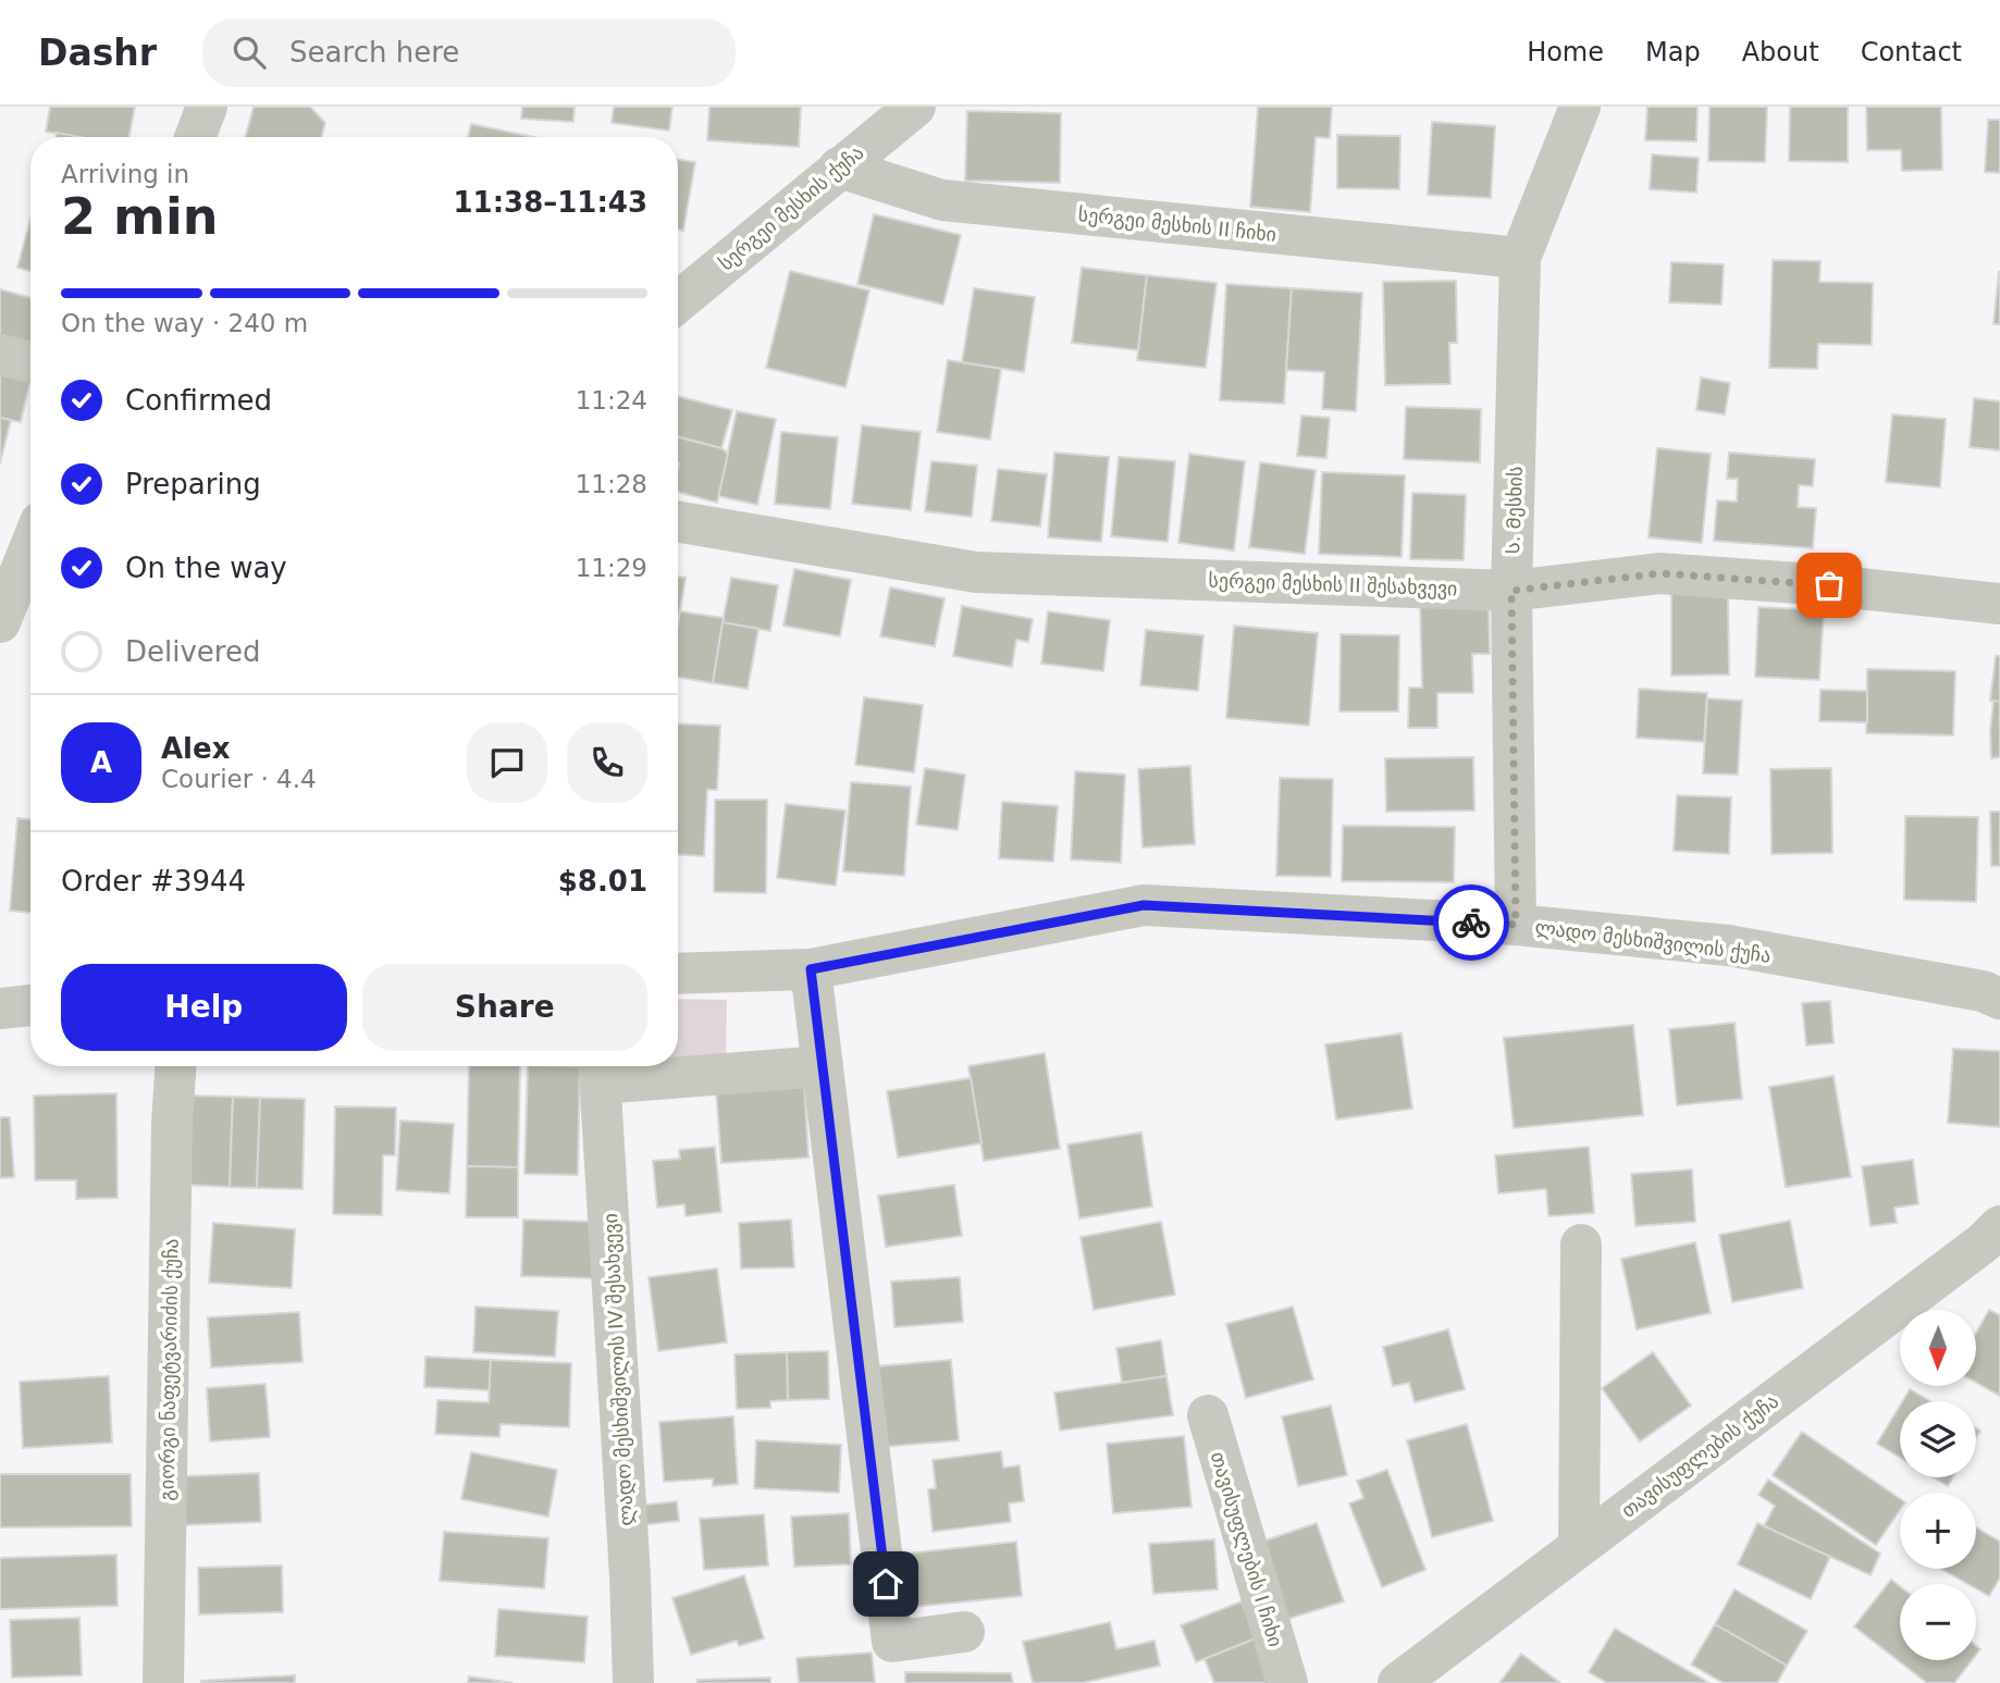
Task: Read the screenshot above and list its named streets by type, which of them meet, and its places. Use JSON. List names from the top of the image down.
{
  "streets": {
    "street": [
      "სერგეი მესხის ქუჩა",
      "სერგეი მესხის II ჩიხი",
      "Ს. Მესხის",
      "სერგეი მესხის II შესახვევი",
      "ლადო მესხიშვილის ქუჩა",
      "გიორგი ნაფეტვარიძის ქუჩა",
      "ლადო მესხიშვილის IV შესახვევი",
      "თავისუფლების ქუჩა",
      "თავისუფლების I ჩიხი"
    ]
  },
  "crossings": [
    ["სერგეი მესხის ქუჩა", "სერგეი მესხის II ჩიხი"],
    ["სერგეი მესხის II ჩიხი", "Ს. Მესხის"],
    ["Ს. Მესხის", "სერგეი მესხის II შესახვევი"],
    ["Ს. Მესხის", "ლადო მესხიშვილის ქუჩა"]
  ],
  "north": "bottom",
  "page": {
    "header": "Dashr",
    "search": "Search here",
    "nav": [
      "Home",
      "Map",
      "About",
      "Contact"
    ],
    "heading": ["2 min", "Arriving in", "11:38–11:43"],
    "panel": [
      "Alex",
      "Courier · 4.4",
      "Order #3944",
      "$8.01"
    ],
    "bar": "On the way · 240 m",
    "list": [
      ["Confirmed", "11:24"],
      ["Preparing", "11:28"],
      ["On the way", "11:29"],
      "Delivered"
    ],
    "round": "A",
    "buttons": ["Help", "Share"],
    "map_buttons": ["+", "−"]
  }
}
